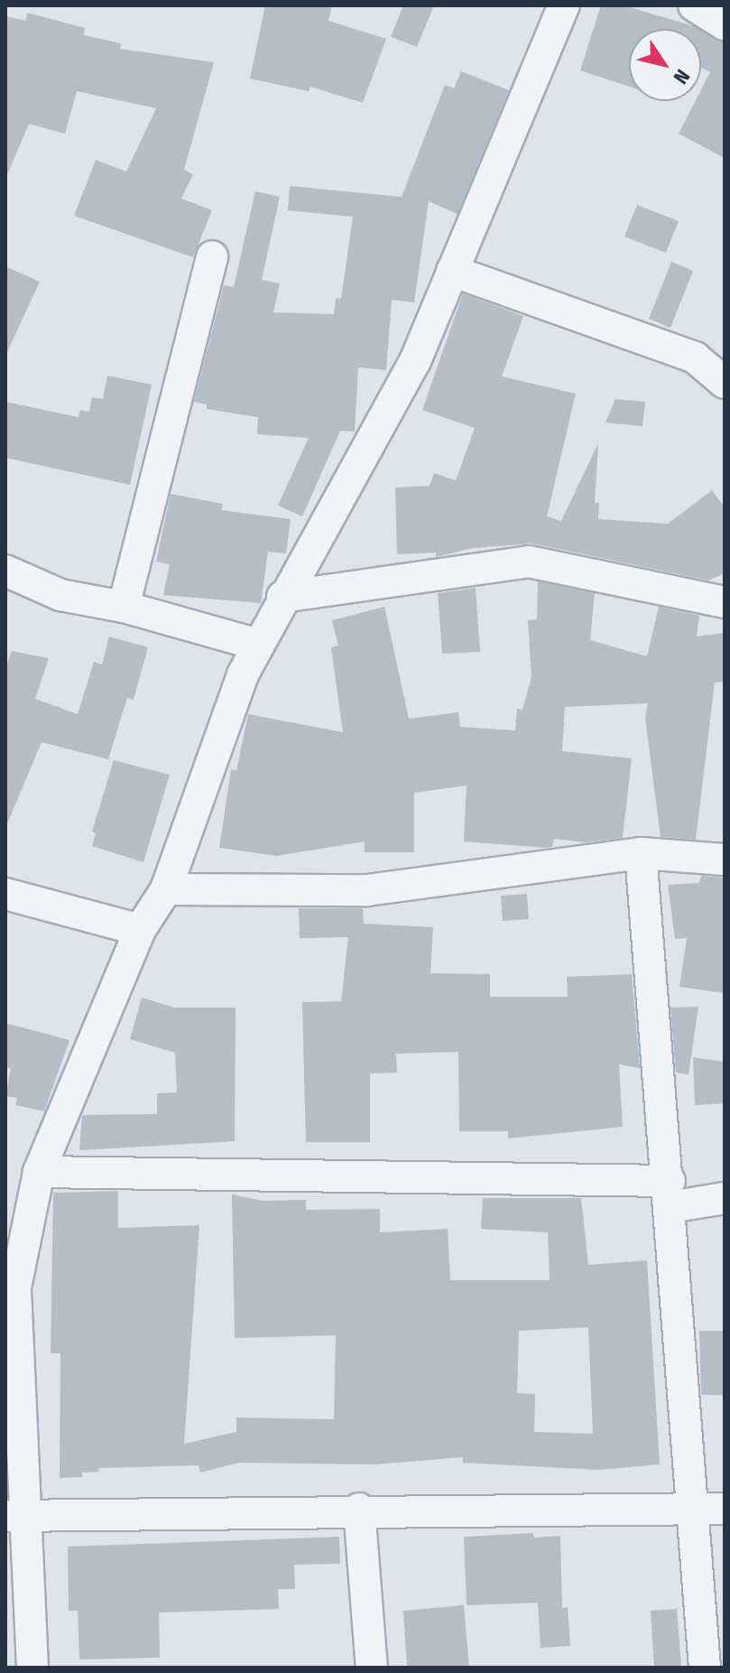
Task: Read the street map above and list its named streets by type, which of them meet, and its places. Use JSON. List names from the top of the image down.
{
  "north": "bottom right"
}
